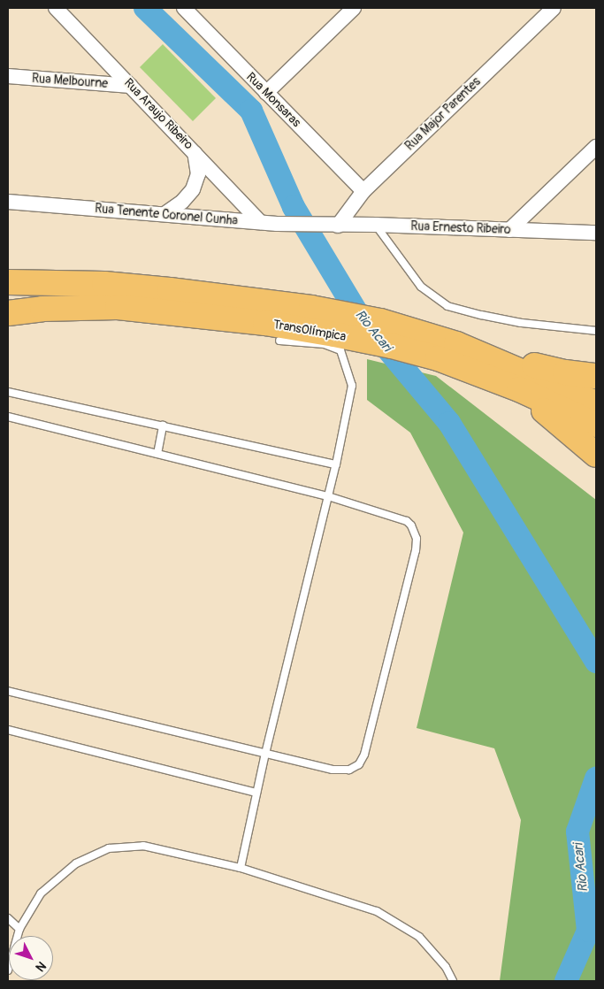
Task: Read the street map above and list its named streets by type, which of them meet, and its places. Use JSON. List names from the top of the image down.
{
  "streets": {
    "highway": ["TransOlímpica"],
    "street": [
      "Rua Melbourne",
      "Rua Monsaras",
      "Rua Araujo Ribeiro",
      "Rua Major Parentes",
      "Rua Tenente Coronel Cunha",
      "Rua Ernesto Ribeiro"
    ]
  },
  "crossings": [
    ["Rua Melbourne", "Rua Araujo Ribeiro"],
    ["Rua Monsaras", "Rua Major Parentes"],
    ["Rua Araujo Ribeiro", "Rua Tenente Coronel Cunha"],
    ["Rua Major Parentes", "Rua Tenente Coronel Cunha"],
    ["Rua Major Parentes", "Rua Ernesto Ribeiro"],
    ["Rua Tenente Coronel Cunha", "Rua Ernesto Ribeiro"]
  ],
  "water": ["Rio Acari"],
  "north": "bottom right"
}
